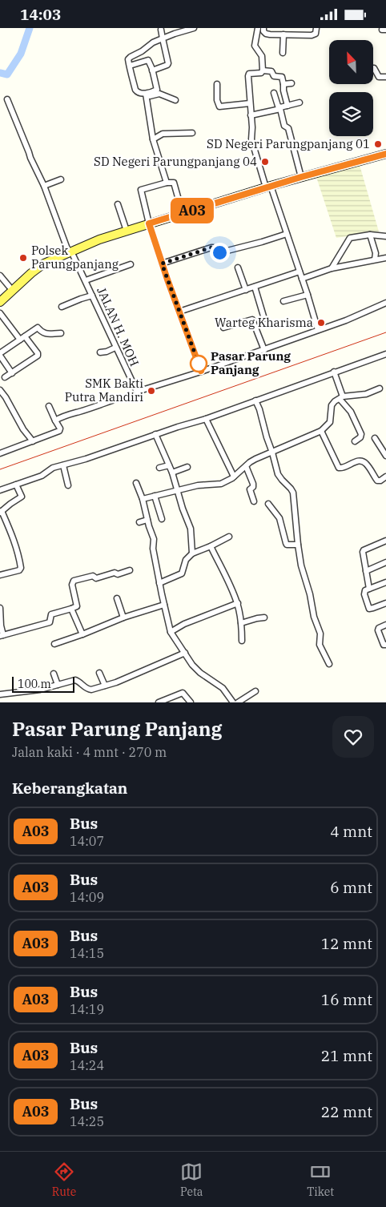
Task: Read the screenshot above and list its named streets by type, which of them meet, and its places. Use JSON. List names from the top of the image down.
{
  "streets": {
    "street": ["JALAN H. MOH"]
  },
  "places": [
    "SD Negeri Parungpanjang 01",
    "SD Negeri Parungpanjang 04",
    "Polsek Parungpanjang",
    "Warteg Kharisma",
    "Pasar Parung Panjang",
    "SMK Bakti Putra Mandiri"
  ],
  "lines": ["bus line A03"],
  "scale_bar": "100 m",
  "north": "top left",
  "page": {
    "status": "14:03",
    "on_map": "A03",
    "scale": "100 m",
    "heading": [
      ["Pasar Parung Panjang", "Jalan kaki · 4 mnt · 270 m"],
      "Keberangkatan"
    ],
    "list": [
      {
        "mark": "A03",
        "name": "Bus",
        "note": "14:07",
        "value": "4 mnt"
      },
      {
        "mark": "A03",
        "name": "Bus",
        "note": "14:09",
        "value": "6 mnt"
      },
      {
        "mark": "A03",
        "name": "Bus",
        "note": "14:15",
        "value": "12 mnt"
      },
      {
        "mark": "A03",
        "name": "Bus",
        "note": "14:19",
        "value": "16 mnt"
      },
      {
        "mark": "A03",
        "name": "Bus",
        "note": "14:24",
        "value": "21 mnt"
      },
      {
        "mark": "A03",
        "name": "Bus",
        "note": "14:25",
        "value": "22 mnt"
      }
    ],
    "tabs": ["Rute", "Peta", "Tiket"]
  }
}
